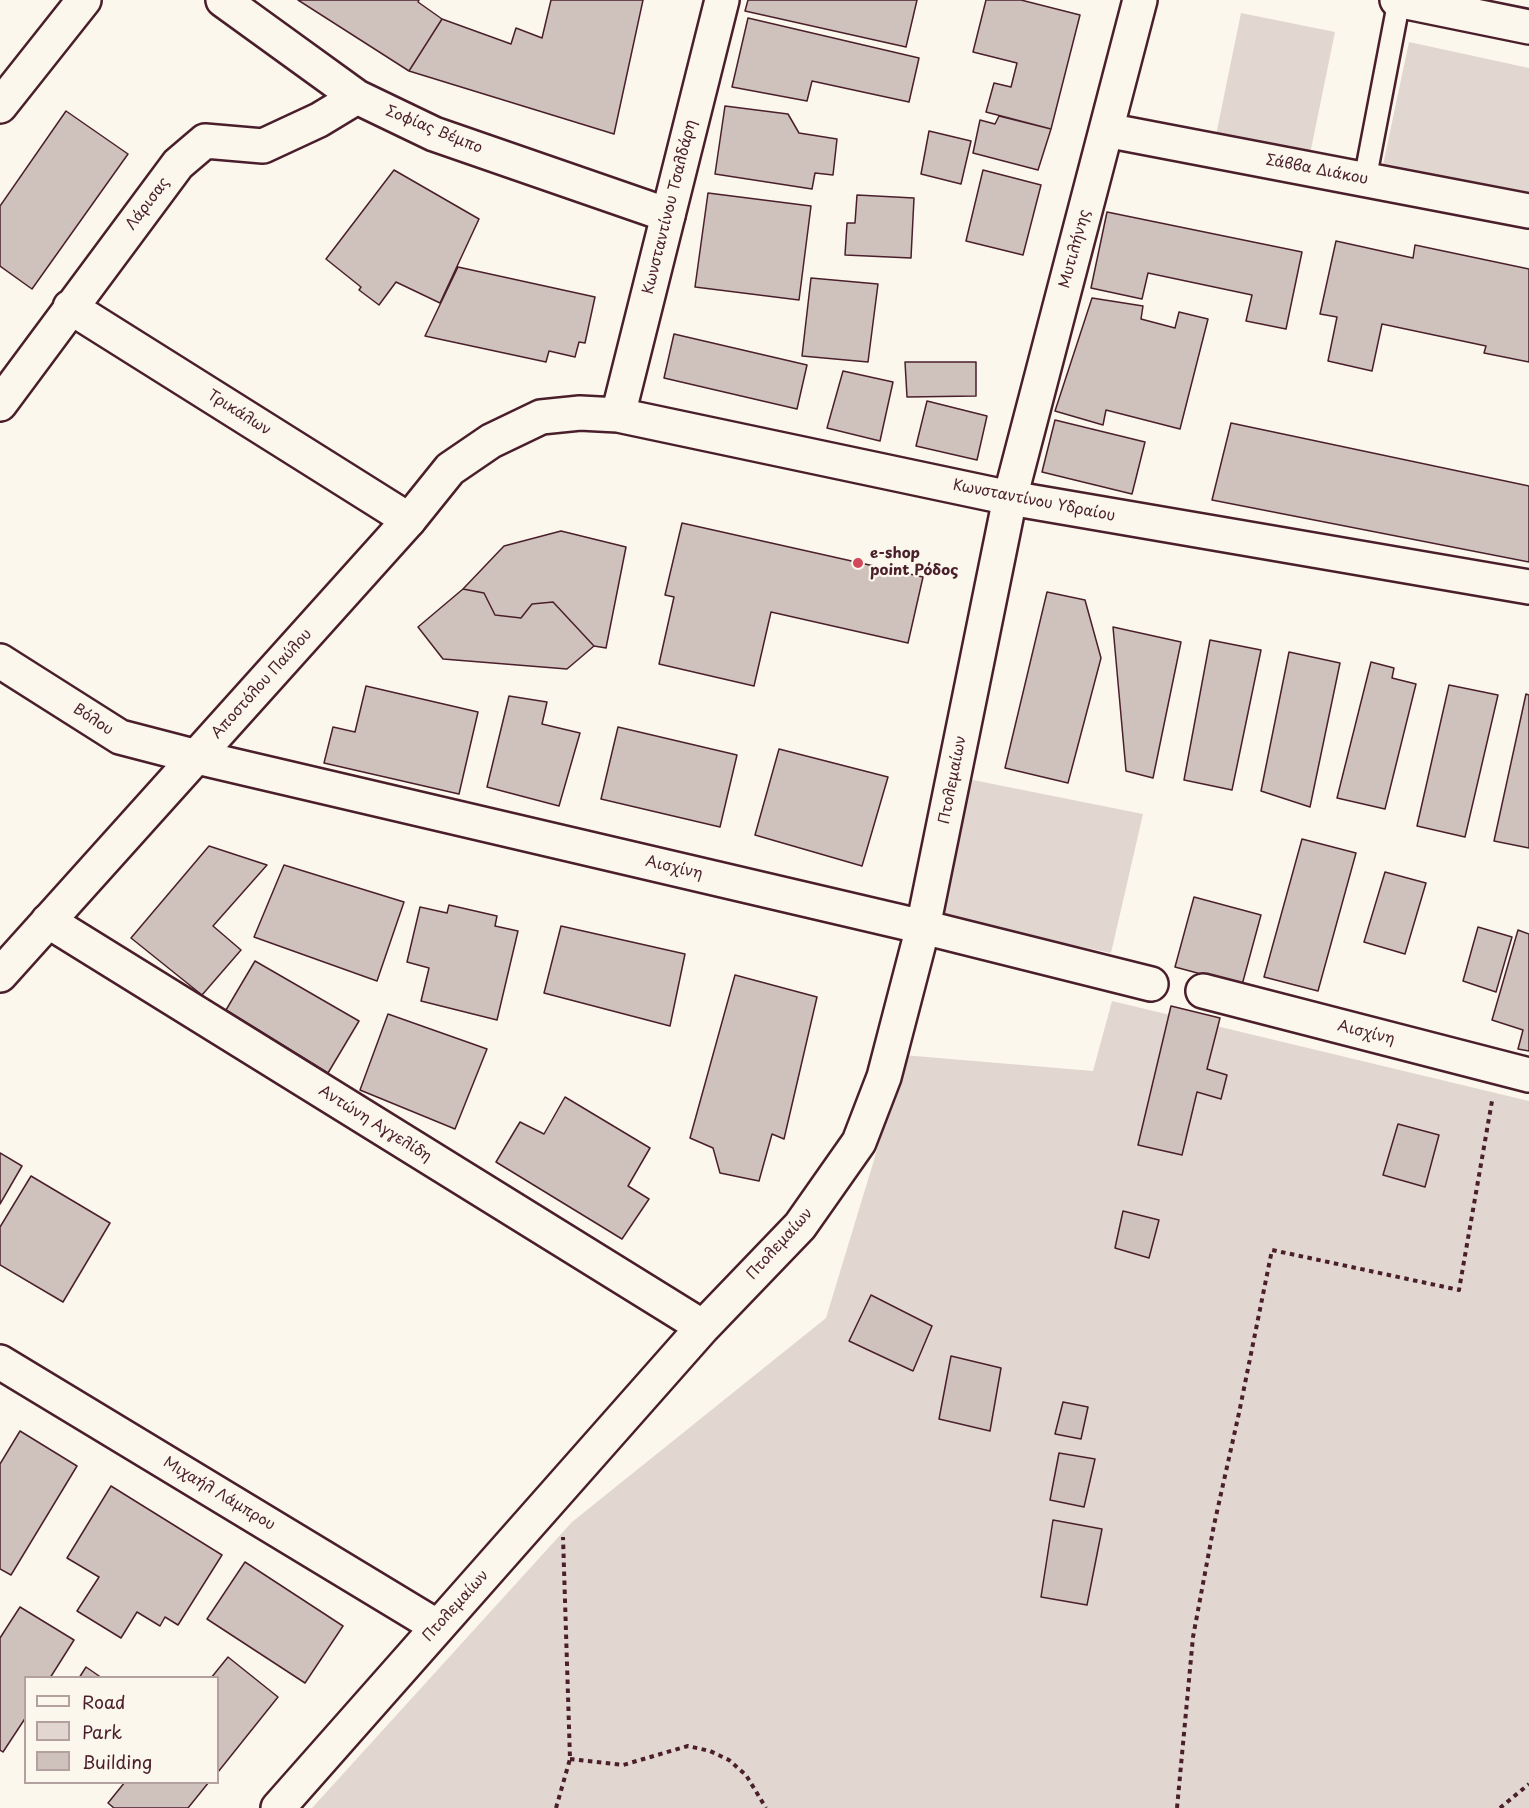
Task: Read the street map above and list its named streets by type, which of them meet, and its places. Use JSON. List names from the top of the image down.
{
  "streets": {
    "street": [
      "Σοφίας Βέμπο",
      "Σάββα Διάκου",
      "Λάρισας",
      "Κωνσταντίνου Τσαλδάρη",
      "Μυτιλήνης",
      "Τρικάλων",
      "Κωνσταντίνου Υδραίου",
      "Αποστόλου Παύλου",
      "Βόλου",
      "Πτολεμαίων",
      "Αισχίνη",
      "Αντώνη Αγγελίδη",
      "Μιχαήλ Λάμπρου"
    ]
  },
  "crossings": [
    ["Σοφίας Βέμπο", "Λάρισας"],
    ["Σοφίας Βέμπο", "Κωνσταντίνου Τσαλδάρη"],
    ["Σάββα Διάκου", "Μυτιλήνης"],
    ["Λάρισας", "Τρικάλων"],
    ["Κωνσταντίνου Τσαλδάρη", "Κωνσταντίνου Υδραίου"],
    ["Μυτιλήνης", "Κωνσταντίνου Υδραίου"],
    ["Μυτιλήνης", "Πτολεμαίων"],
    ["Τρικάλων", "Αποστόλου Παύλου"],
    ["Κωνσταντίνου Υδραίου", "Αποστόλου Παύλου"],
    ["Κωνσταντίνου Υδραίου", "Πτολεμαίων"],
    ["Αποστόλου Παύλου", "Βόλου"],
    ["Αποστόλου Παύλου", "Αισχίνη"],
    ["Αποστόλου Παύλου", "Αντώνη Αγγελίδη"],
    ["Βόλου", "Αισχίνη"],
    ["Πτολεμαίων", "Αισχίνη"],
    ["Πτολεμαίων", "Αντώνη Αγγελίδη"],
    ["Πτολεμαίων", "Μιχαήλ Λάμπρου"]
  ],
  "places": ["e-shop point Ρόδος"],
  "legend": ["Road", "Park", "Building"]
}
